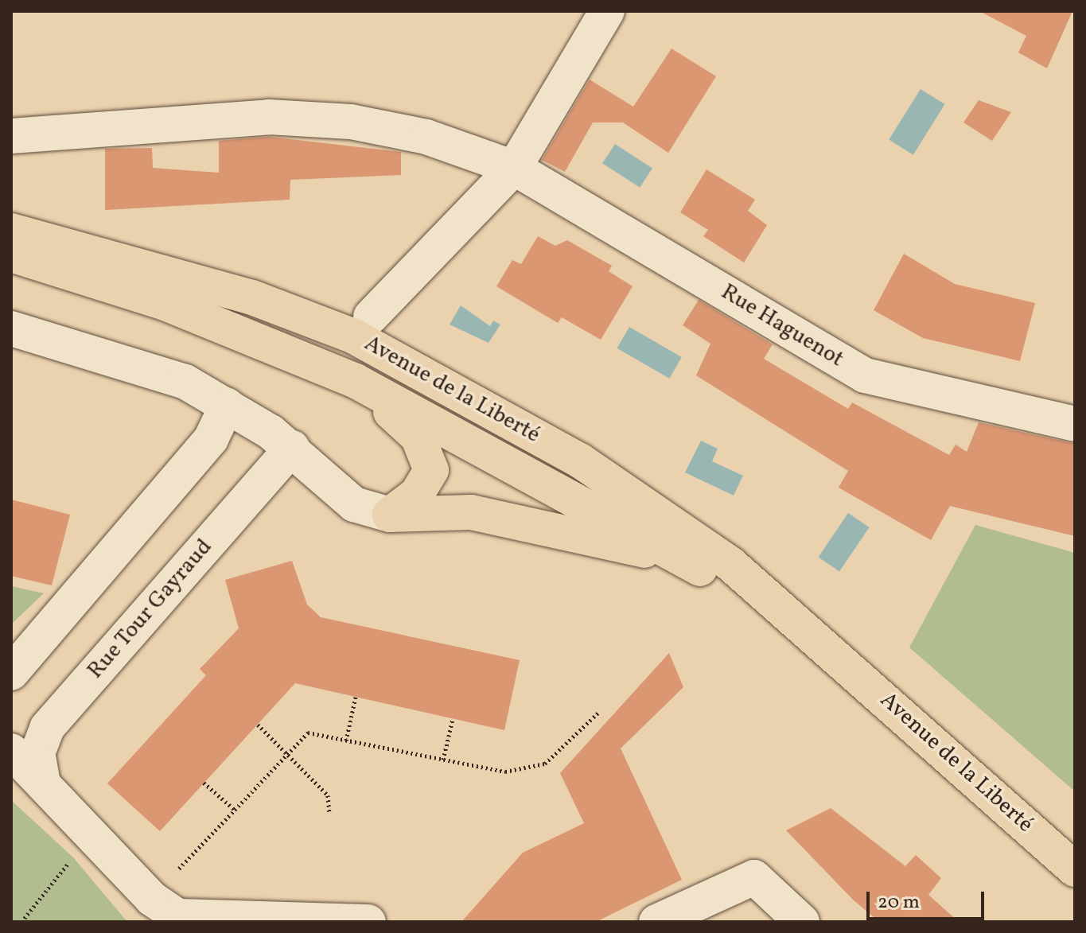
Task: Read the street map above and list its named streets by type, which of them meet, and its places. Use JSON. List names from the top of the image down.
{
  "streets": {
    "main road": ["Avenue de la Liberté"],
    "street": ["Rue Haguenot", "Rue Tour Gayraud"]
  },
  "scale_bar": "20 m"
}
